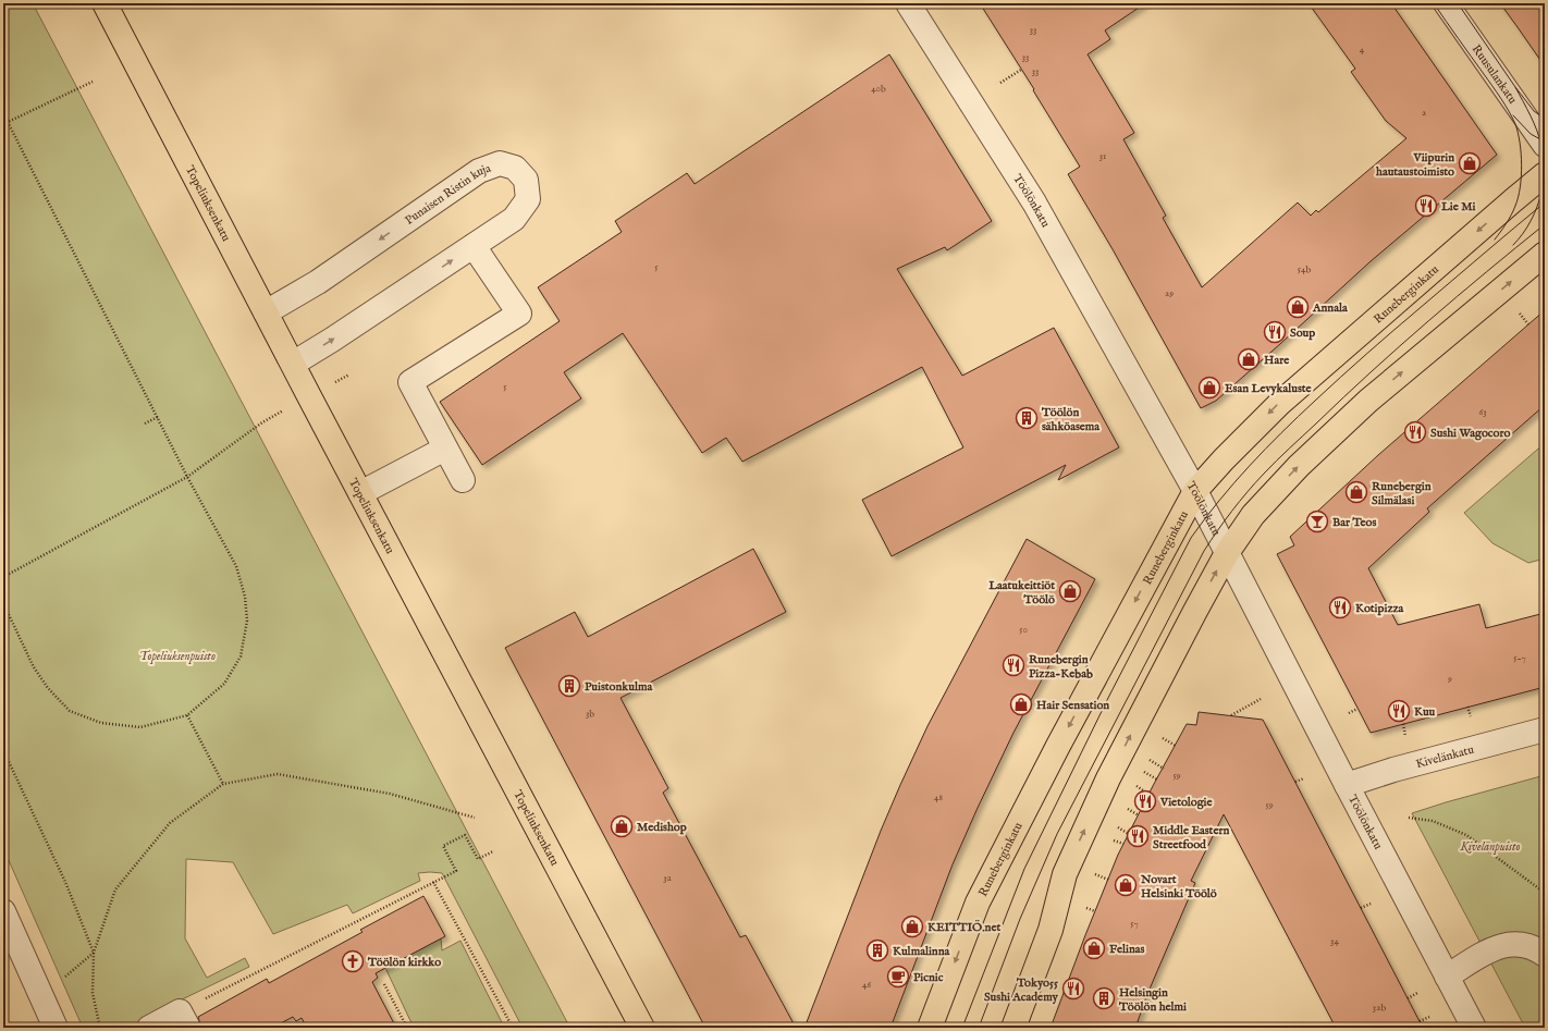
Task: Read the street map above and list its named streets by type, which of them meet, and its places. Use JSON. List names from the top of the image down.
{
  "streets": {
    "main road": ["Topeliuksenkatu", "Runeberginkatu"],
    "street": [
      "Ruusulankatu",
      "Punaisen Ristin kuja",
      "Töölönkatu",
      "Kivelänkatu"
    ]
  },
  "crossings": [
    ["Punaisen Ristin kuja", "Topeliuksenkatu"],
    ["Töölönkatu", "Runeberginkatu"],
    ["Töölönkatu", "Kivelänkatu"]
  ],
  "parks": ["Topeliuksenpuisto", "Kivelänpuisto"],
  "places": {
    "shop": [
      "Viipurin hautaustoimisto",
      "Annala",
      "Hare",
      "Esan Levykaluste",
      "Runebergin Silmälasi",
      "Laatukeittiöt Töölö",
      "Hair Sensation",
      "Medishop",
      "Novart Helsinki Töölö",
      "KEITTIÖ.net",
      "Felinas"
    ],
    "restaurant": [
      "Lie Mi",
      "Soup",
      "Sushi Wagocoro",
      "Kotipizza",
      "Runebergin Pizza-Kebab",
      "Kuu",
      "Vietologie",
      "Middle Eastern Streetfood",
      "Tokyo55 Sushi Academy"
    ],
    "building": [
      "Töölön sähköasema",
      "Puistonkulma",
      "Kulmalinna",
      "Helsingin Töölön helmi"
    ],
    "bar": ["Bar Teos"],
    "church": ["Töölön kirkko"],
    "cafe": ["Picnic"]
  },
  "house_numbers": [
    "33",
    "4",
    "33",
    "33",
    "40b",
    "2",
    "31",
    "5",
    "54b",
    "29",
    "5",
    "63",
    "50",
    "5-7",
    "9",
    "3b",
    "59",
    "48",
    "59",
    "3a",
    "57",
    "34",
    "46",
    "32b"
  ]
}
